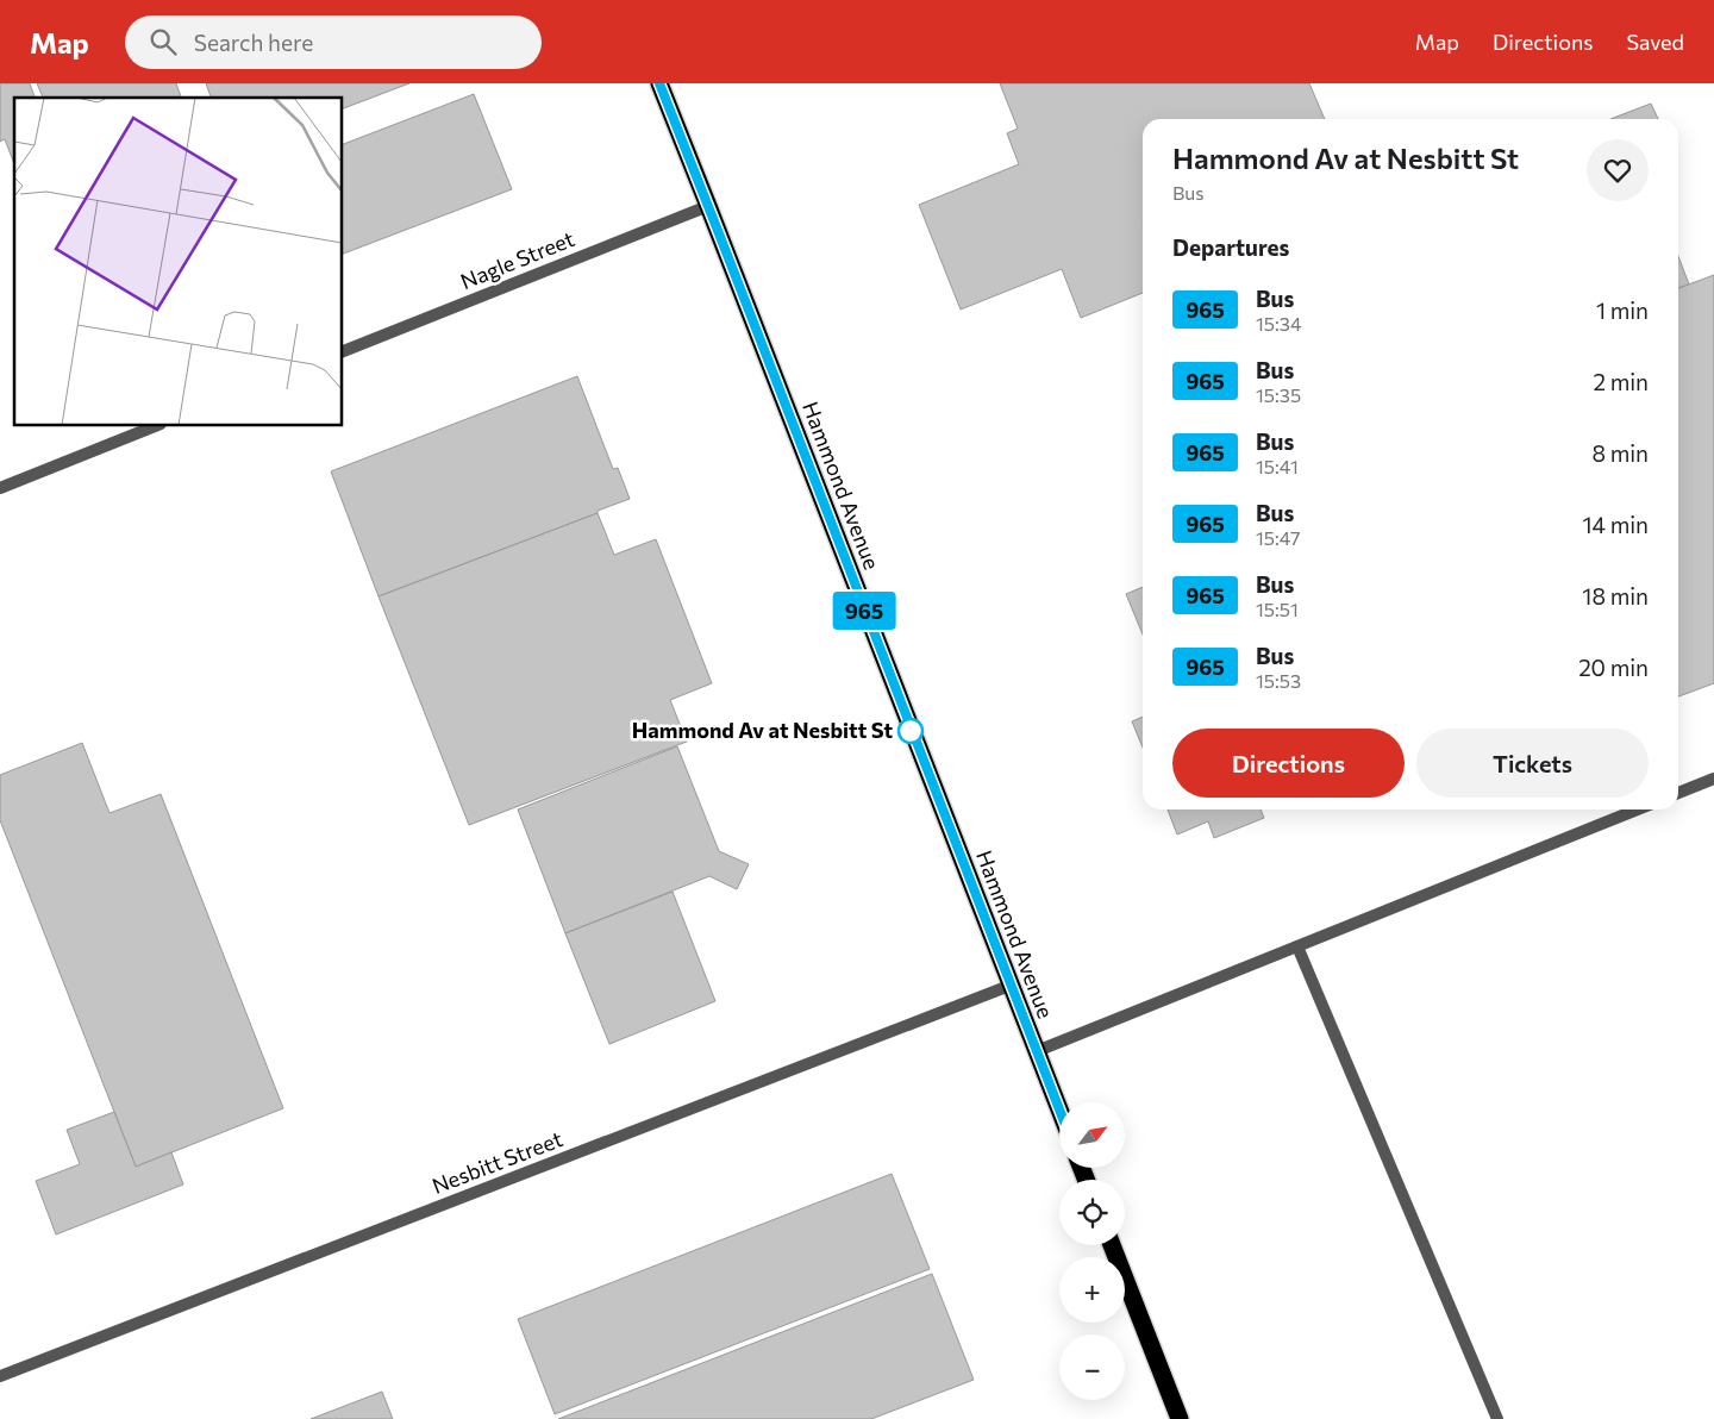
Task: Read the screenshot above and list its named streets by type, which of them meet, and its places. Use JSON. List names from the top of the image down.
{
  "streets": {
    "highway": ["Hammond Avenue"],
    "street": ["Nagle Street", "Nesbitt Street"]
  },
  "crossings": [
    ["Nagle Street", "Hammond Avenue"],
    ["Hammond Avenue", "Nesbitt Street"]
  ],
  "places": ["Hammond Av at Nesbitt St"],
  "lines": ["bus line 965"],
  "north": "top right",
  "page": {
    "header": "Map",
    "search": "Search here",
    "nav": ["Map", "Directions", "Saved"],
    "on_map": "965",
    "heading": [
      ["Hammond Av at Nesbitt St", "Bus"],
      "Departures"
    ],
    "list": [
      {
        "mark": "965",
        "name": "Bus",
        "note": "15:34",
        "value": "1 min"
      },
      {
        "mark": "965",
        "name": "Bus",
        "note": "15:35",
        "value": "2 min"
      },
      {
        "mark": "965",
        "name": "Bus",
        "note": "15:41",
        "value": "8 min"
      },
      {
        "mark": "965",
        "name": "Bus",
        "note": "15:47",
        "value": "14 min"
      },
      {
        "mark": "965",
        "name": "Bus",
        "note": "15:51",
        "value": "18 min"
      },
      {
        "mark": "965",
        "name": "Bus",
        "note": "15:53",
        "value": "20 min"
      }
    ],
    "buttons": ["Directions", "Tickets"],
    "map_buttons": ["+", "−"]
  }
}
